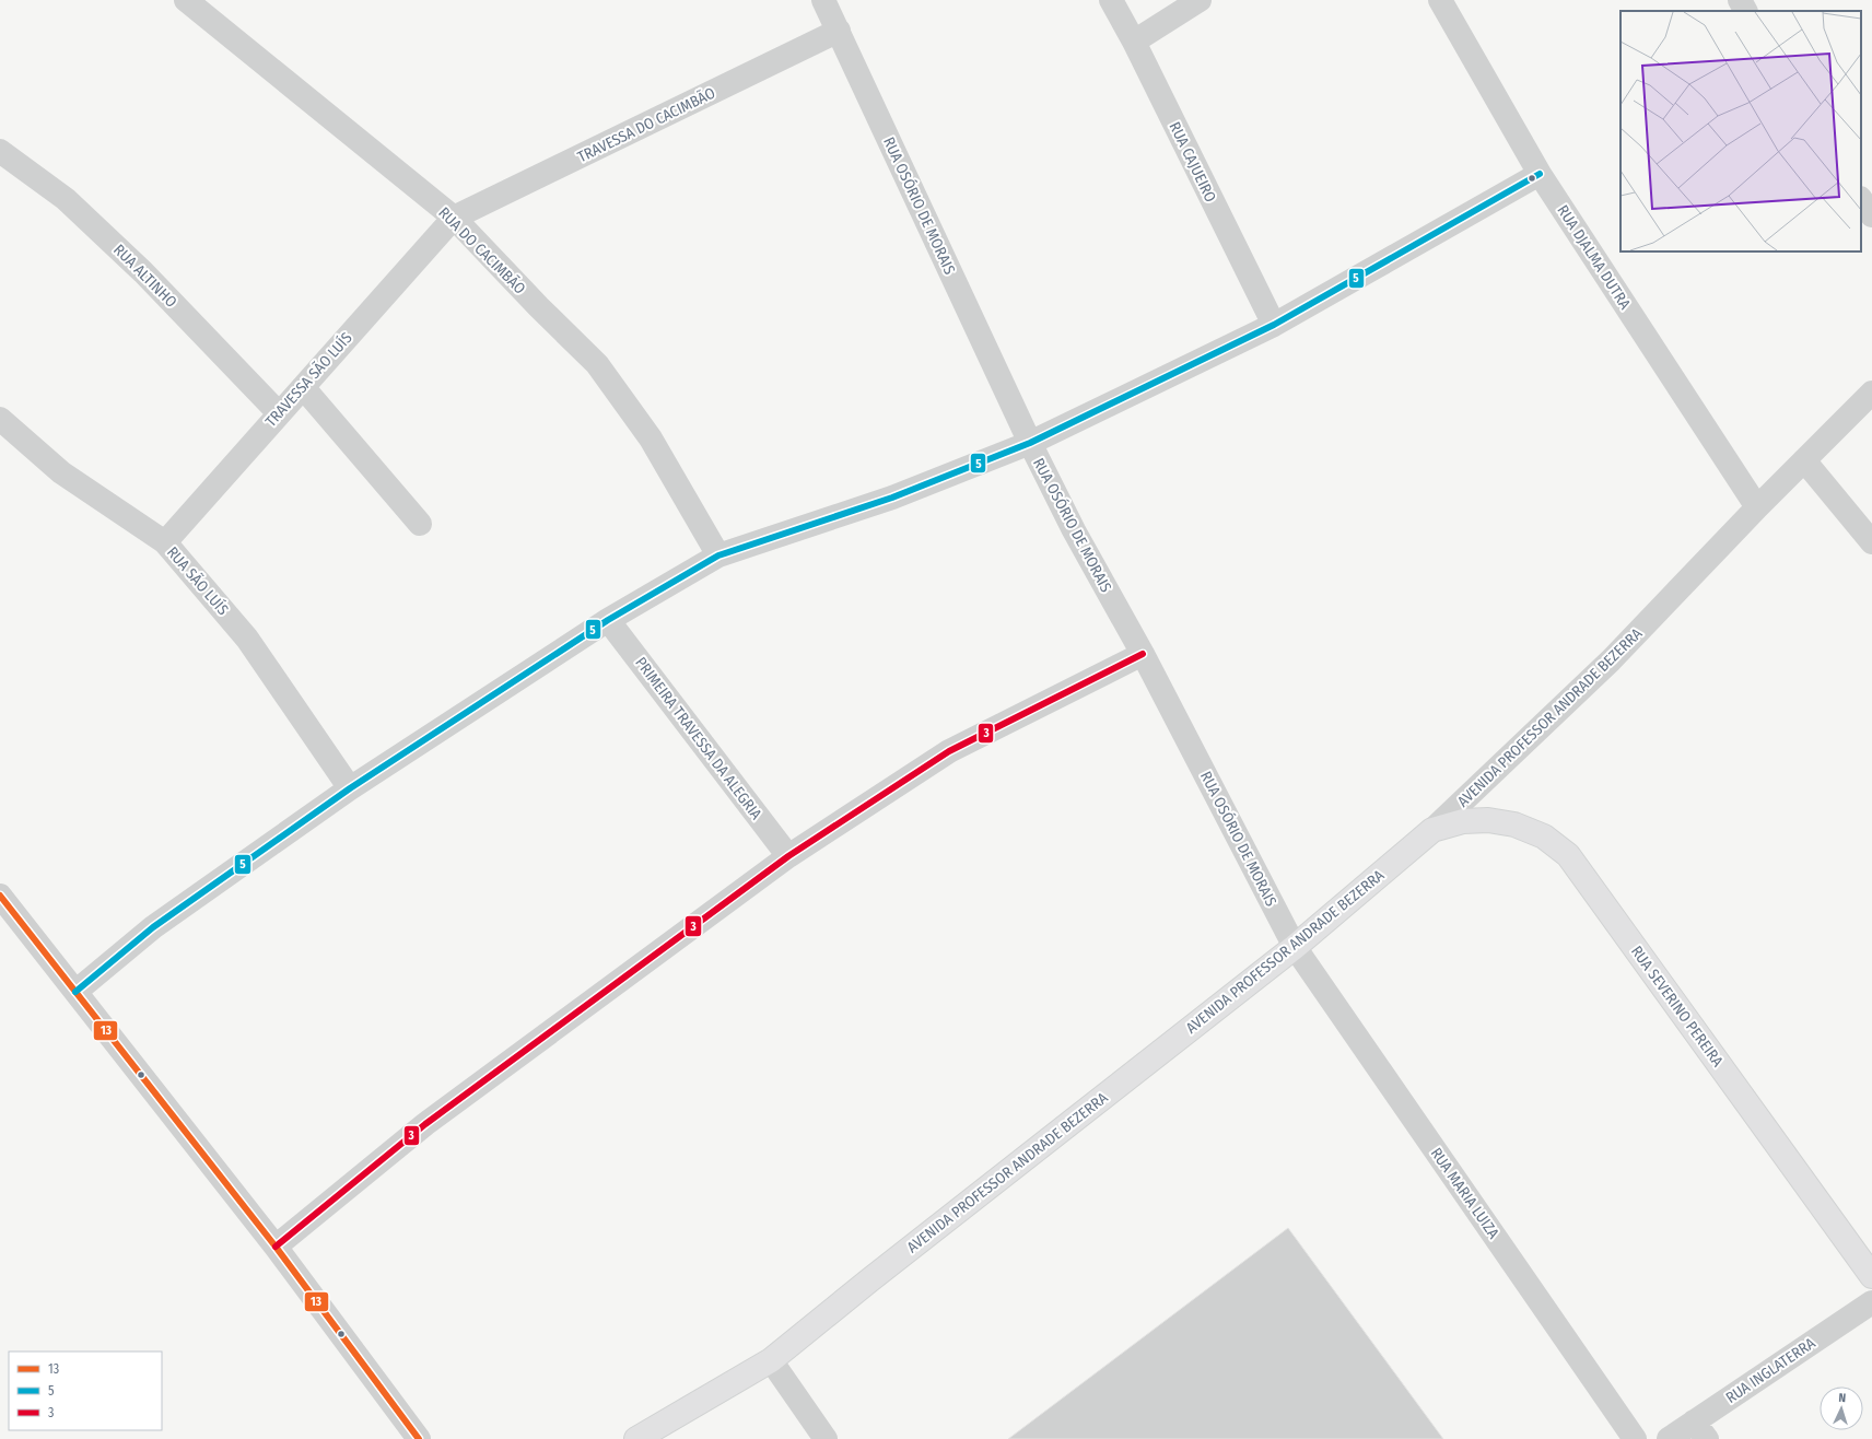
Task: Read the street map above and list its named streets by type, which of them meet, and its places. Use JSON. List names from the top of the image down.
{
  "streets": {
    "main road": ["AVENIDA PROFESSOR ANDRADE BEZERRA", "RUA SEVERINO PEREIRA"],
    "street": [
      "TRAVESSA DO CACIMBÃO",
      "RUA CAJUEIRO",
      "RUA OSÓRIO DE MORAIS",
      "RUA DO CACIMBÃO",
      "RUA DJALMA DUTRA",
      "RUA ALTINHO",
      "TRAVESSA SÃO LUÍS",
      "RUA SÃO LUÍS",
      "PRIMEIRA TRAVESSA DA ALEGRIA",
      "RUA MARIA LUIZA",
      "RUA INGLATERRA"
    ]
  },
  "crossings": [
    ["TRAVESSA DO CACIMBÃO", "RUA OSÓRIO DE MORAIS"],
    ["TRAVESSA DO CACIMBÃO", "RUA DO CACIMBÃO"],
    ["TRAVESSA DO CACIMBÃO", "TRAVESSA SÃO LUÍS"],
    ["RUA OSÓRIO DE MORAIS", "AVENIDA PROFESSOR ANDRADE BEZERRA"],
    ["RUA OSÓRIO DE MORAIS", "RUA MARIA LUIZA"],
    ["RUA DO CACIMBÃO", "TRAVESSA SÃO LUÍS"],
    ["RUA DJALMA DUTRA", "AVENIDA PROFESSOR ANDRADE BEZERRA"],
    ["RUA ALTINHO", "TRAVESSA SÃO LUÍS"],
    ["TRAVESSA SÃO LUÍS", "RUA SÃO LUÍS"],
    ["AVENIDA PROFESSOR ANDRADE BEZERRA", "RUA SEVERINO PEREIRA"],
    ["AVENIDA PROFESSOR ANDRADE BEZERRA", "RUA MARIA LUIZA"]
  ],
  "lines": ["transit line 5", "transit line 3", "transit line 13"],
  "legend": ["13", "5", "3"],
  "north": "top"
}
